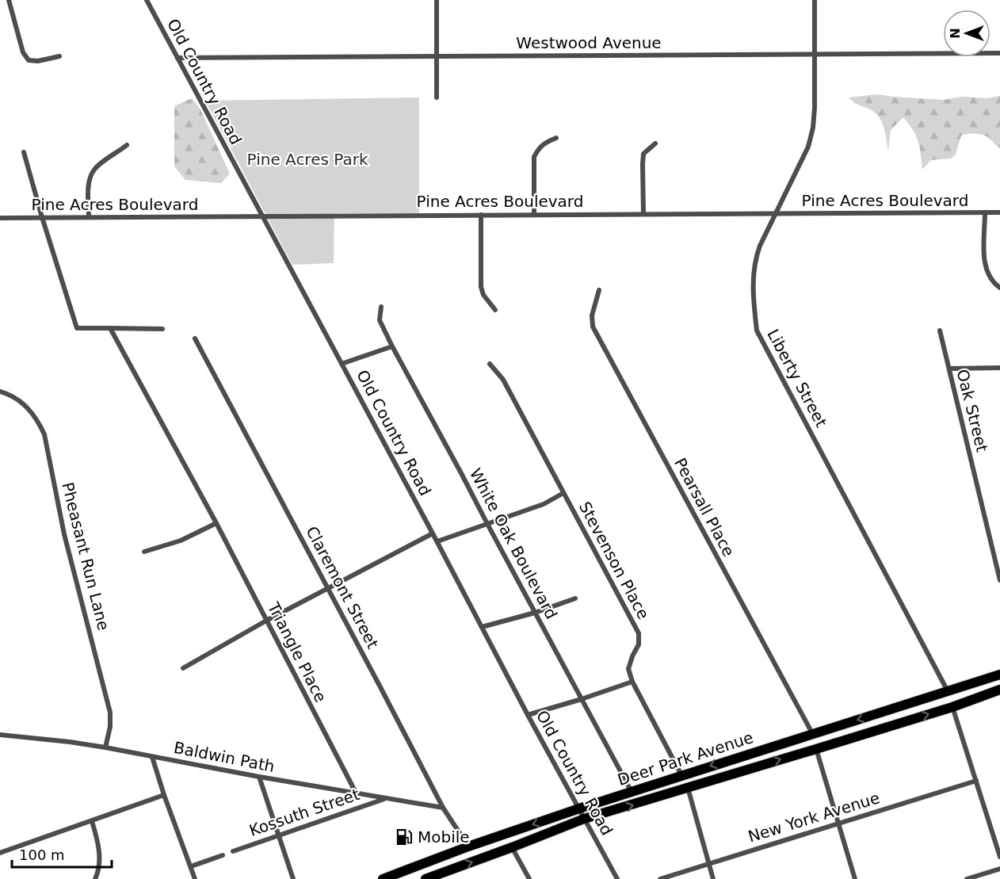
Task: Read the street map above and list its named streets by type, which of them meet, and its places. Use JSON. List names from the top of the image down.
{
  "streets": {
    "main road": ["Deer Park Avenue"],
    "street": [
      "Westwood Avenue",
      "Old Country Road",
      "Pine Acres Boulevard",
      "Liberty Street",
      "Oak Street",
      "Pearsall Place",
      "White Oak Boulevard",
      "Pheasant Run Lane",
      "Stevenson Place",
      "Claremont Street",
      "Triangle Place",
      "Baldwin Path",
      "Kossuth Street",
      "New York Avenue"
    ]
  },
  "crossings": [
    ["Westwood Avenue", "Old Country Road"],
    ["Westwood Avenue", "Liberty Street"],
    ["Old Country Road", "Pine Acres Boulevard"],
    ["Old Country Road", "Deer Park Avenue"],
    ["Pine Acres Boulevard", "Liberty Street"],
    ["Liberty Street", "Deer Park Avenue"],
    ["Pearsall Place", "Deer Park Avenue"],
    ["White Oak Boulevard", "Deer Park Avenue"],
    ["Pheasant Run Lane", "Baldwin Path"],
    ["Stevenson Place", "Deer Park Avenue"],
    ["Claremont Street", "Baldwin Path"],
    ["Claremont Street", "Deer Park Avenue"],
    ["Triangle Place", "Baldwin Path"],
    ["Baldwin Path", "Kossuth Street"]
  ],
  "parks": ["Pine Acres Park"],
  "places": {
    "fuel station": ["Mobile"]
  },
  "scale_bar": "100 m",
  "north": "left"
}
